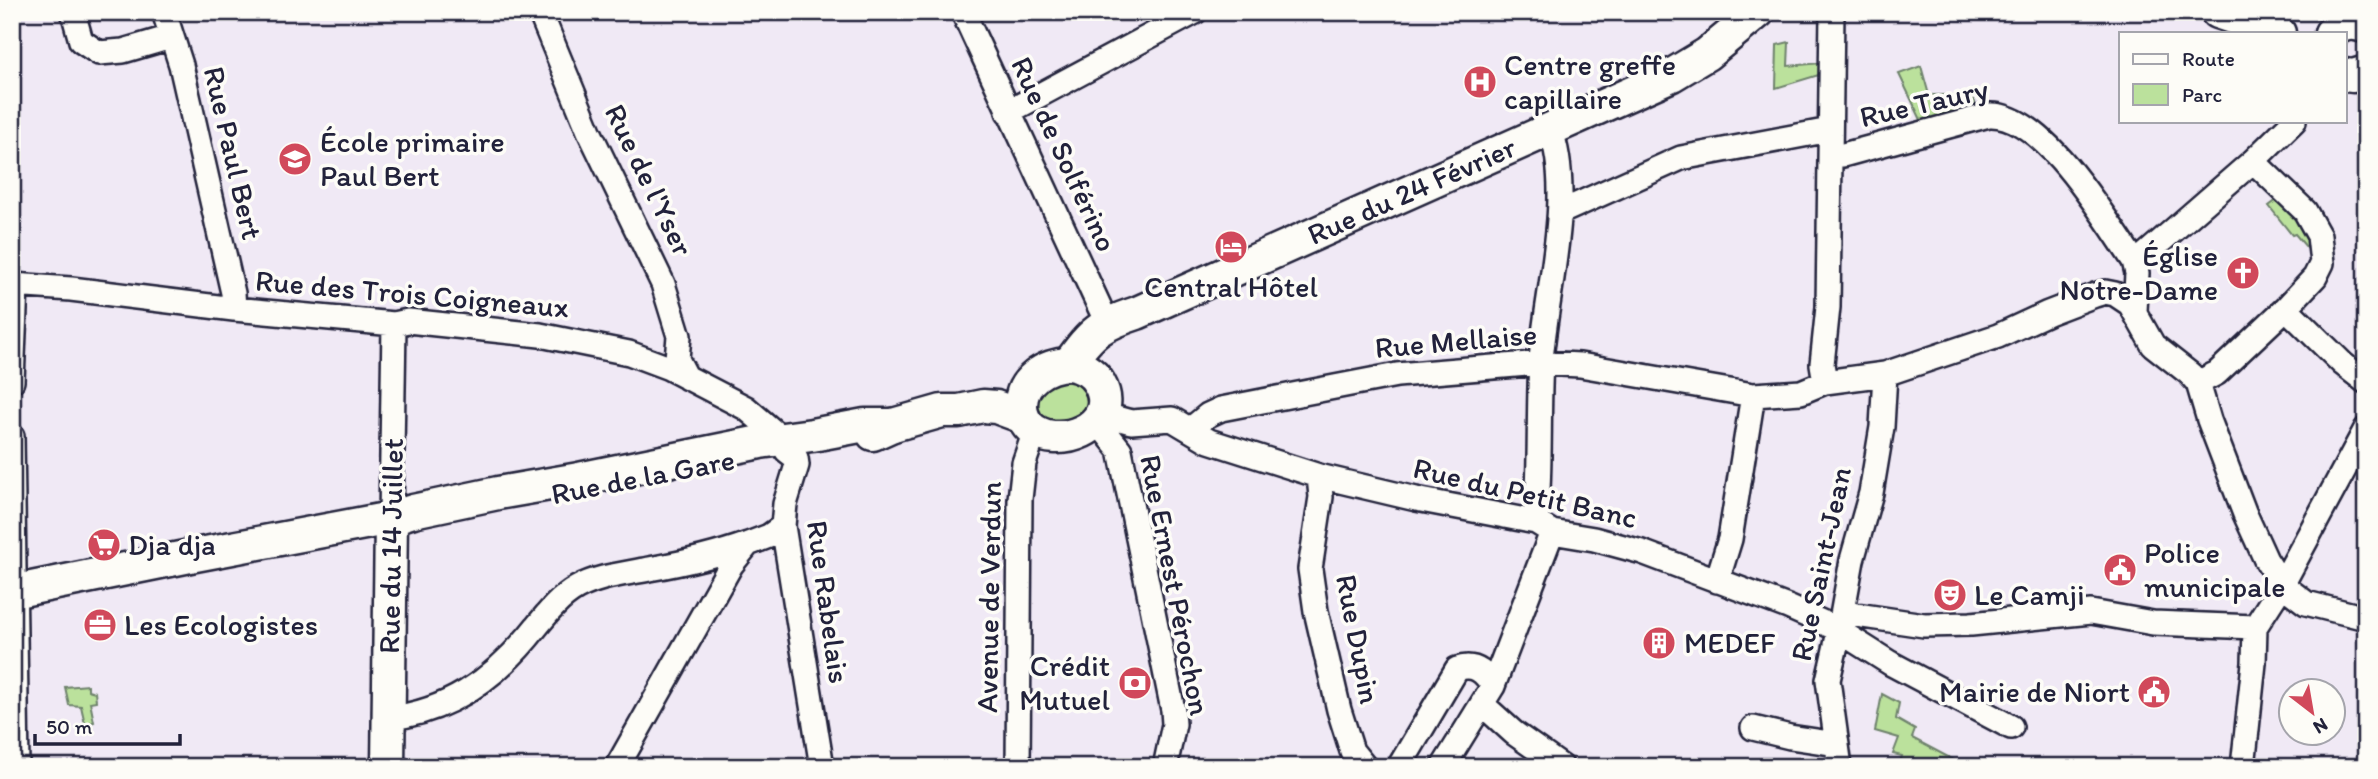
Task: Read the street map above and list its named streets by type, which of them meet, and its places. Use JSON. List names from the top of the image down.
{
  "streets": {
    "main road": ["Rue du 24 Février", "Rue de la Gare", "Rue du 14 Juillet"],
    "street": [
      "Rue Taury",
      "Rue Paul Bert",
      "Rue de Solférino",
      "Rue de l'Yser",
      "Rue des Trois Coigneaux",
      "Rue Mellaise",
      "Rue du Petit Banc",
      "Rue Saint-Jean",
      "Rue Ernest Pérochon",
      "Avenue de Verdun",
      "Rue Rabelais",
      "Rue Dupin"
    ]
  },
  "crossings": [
    ["Rue Paul Bert", "Rue des Trois Coigneaux"],
    ["Rue de Solférino", "Rue du 24 Février"],
    ["Rue de l'Yser", "Rue des Trois Coigneaux"],
    ["Rue du 24 Février", "Rue de la Gare"],
    ["Rue du 24 Février", "Rue Ernest Pérochon"],
    ["Rue du 24 Février", "Avenue de Verdun"],
    ["Rue des Trois Coigneaux", "Rue de la Gare"],
    ["Rue des Trois Coigneaux", "Rue du 14 Juillet"],
    ["Rue des Trois Coigneaux", "Rue Rabelais"],
    ["Rue Mellaise", "Rue du Petit Banc"],
    ["Rue Mellaise", "Rue Saint-Jean"],
    ["Rue de la Gare", "Rue du 14 Juillet"],
    ["Rue de la Gare", "Rue Ernest Pérochon"],
    ["Rue de la Gare", "Avenue de Verdun"],
    ["Rue de la Gare", "Rue Rabelais"],
    ["Rue du Petit Banc", "Rue Saint-Jean"],
    ["Rue du Petit Banc", "Rue Dupin"],
    ["Rue Ernest Pérochon", "Avenue de Verdun"]
  ],
  "places": {
    "hospital": ["Centre greffe capillaire"],
    "school or university": ["École primaire Paul Bert"],
    "hotel": ["Central Hôtel"],
    "church": ["Église Notre-Dame"],
    "supermarket": ["Dja dja"],
    "public building": ["Police municipale", "Mairie de Niort"],
    "theatre": ["Le Camji"],
    "office": ["Les Ecologistes"],
    "building": ["MEDEF"],
    "bank": ["Crédit Mutuel"]
  },
  "legend": ["Route", "Parc"],
  "scale_bar": "50 m",
  "north": "bottom right"
}
